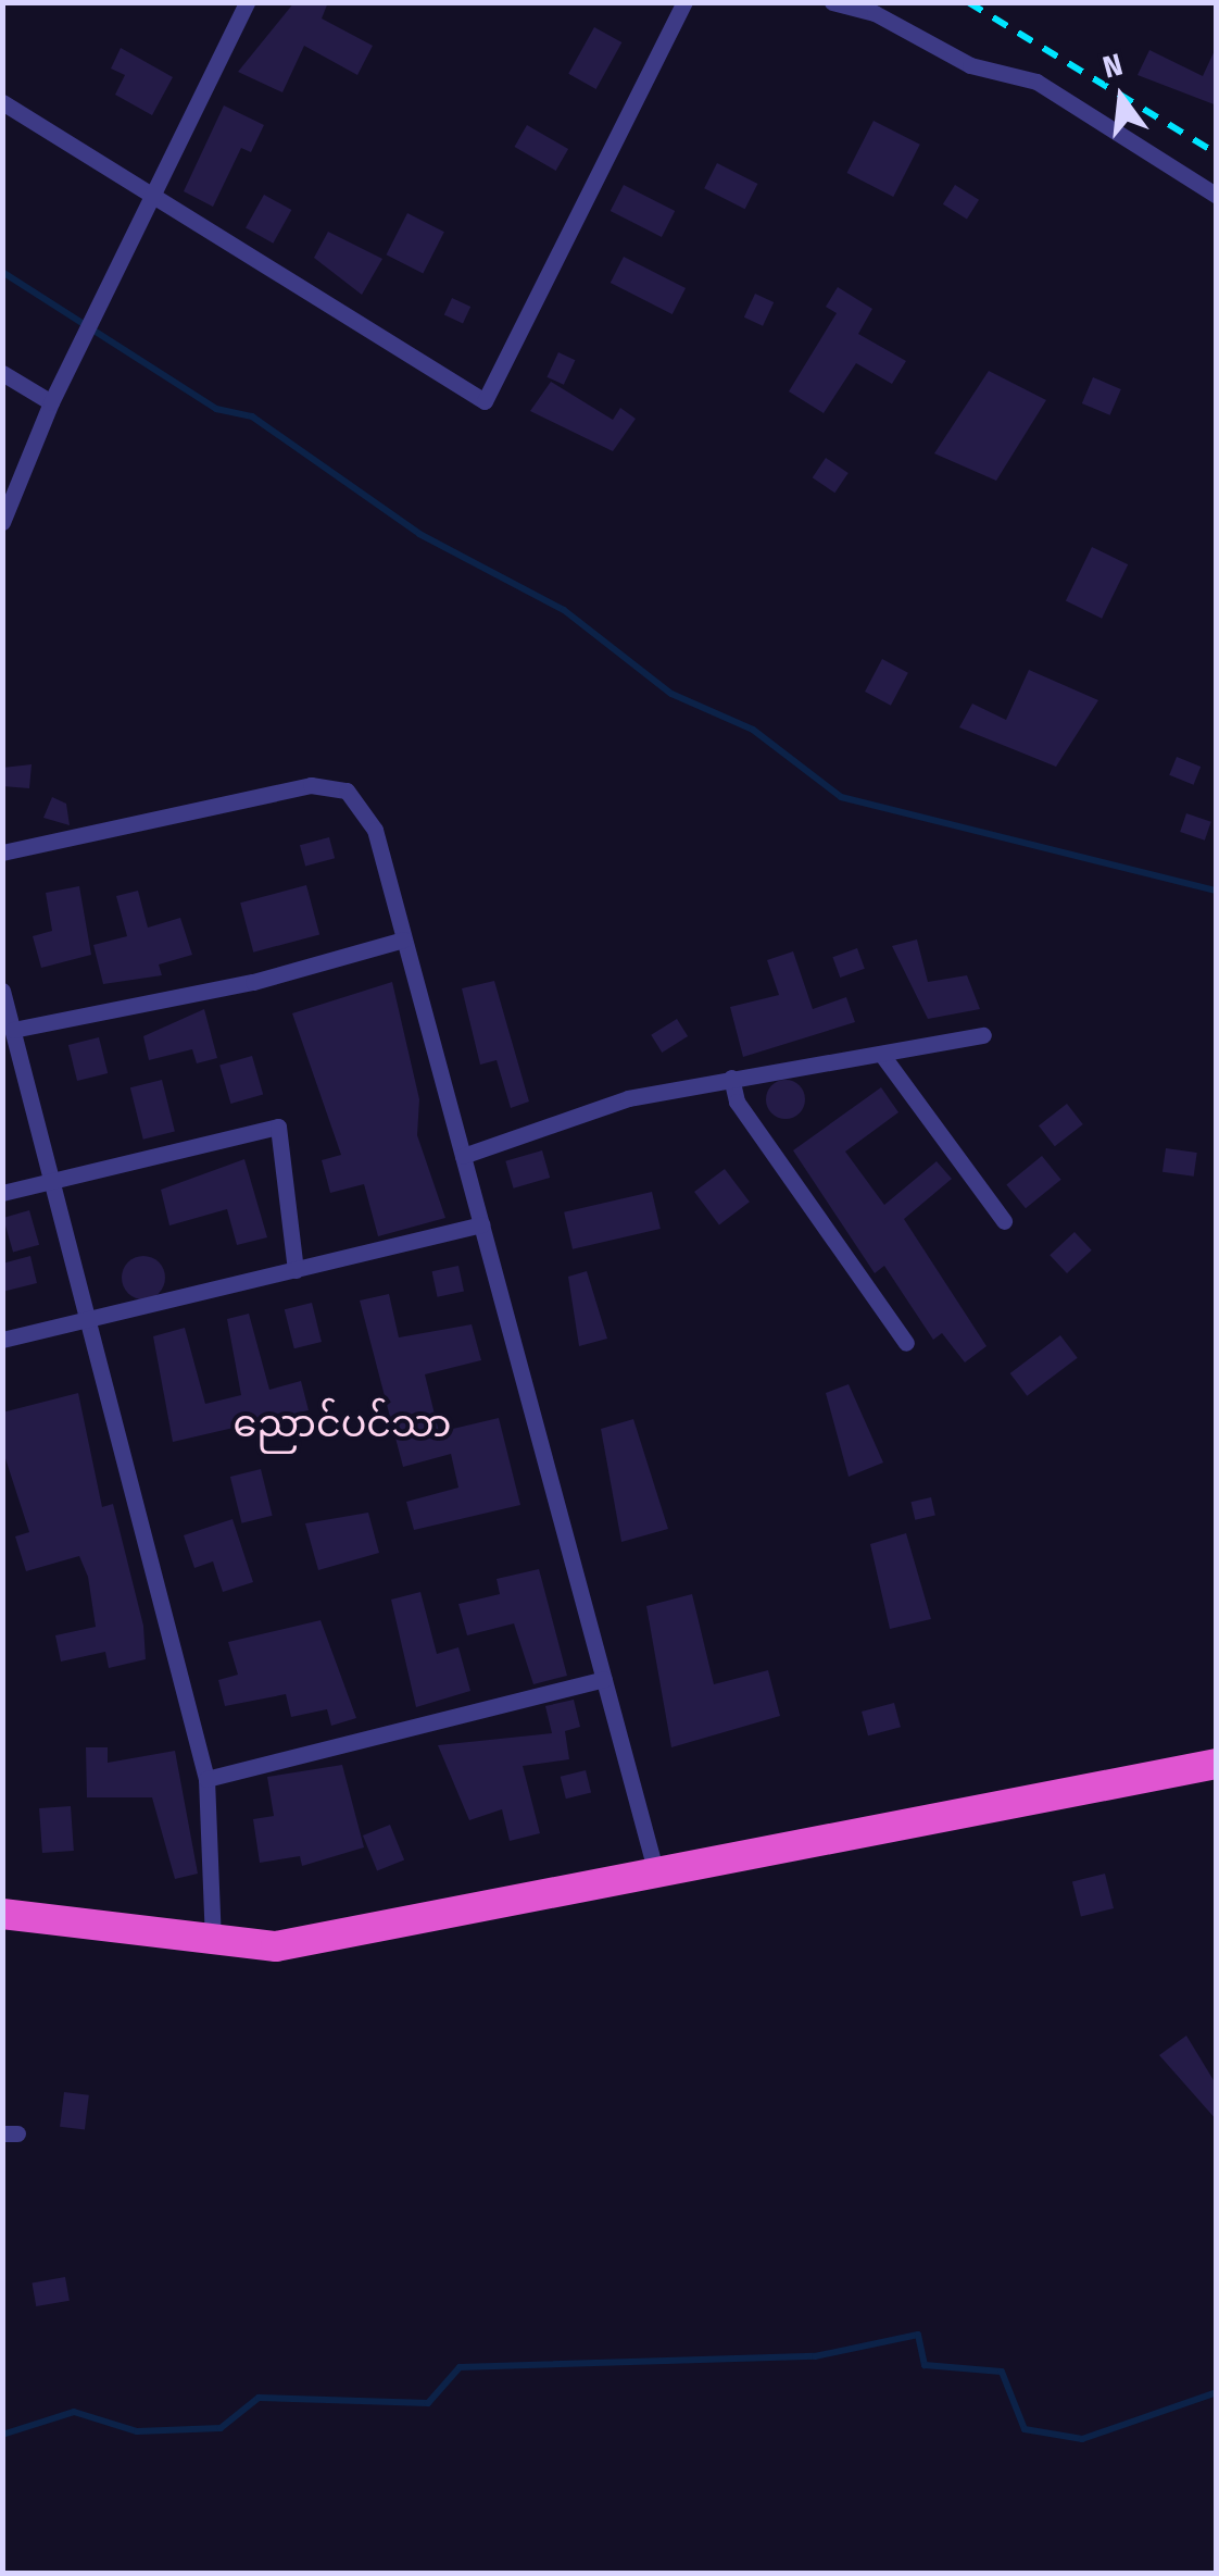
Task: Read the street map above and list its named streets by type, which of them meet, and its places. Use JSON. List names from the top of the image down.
{
  "districts": ["ညောင်ပင်သာ"],
  "north": "top"
}
